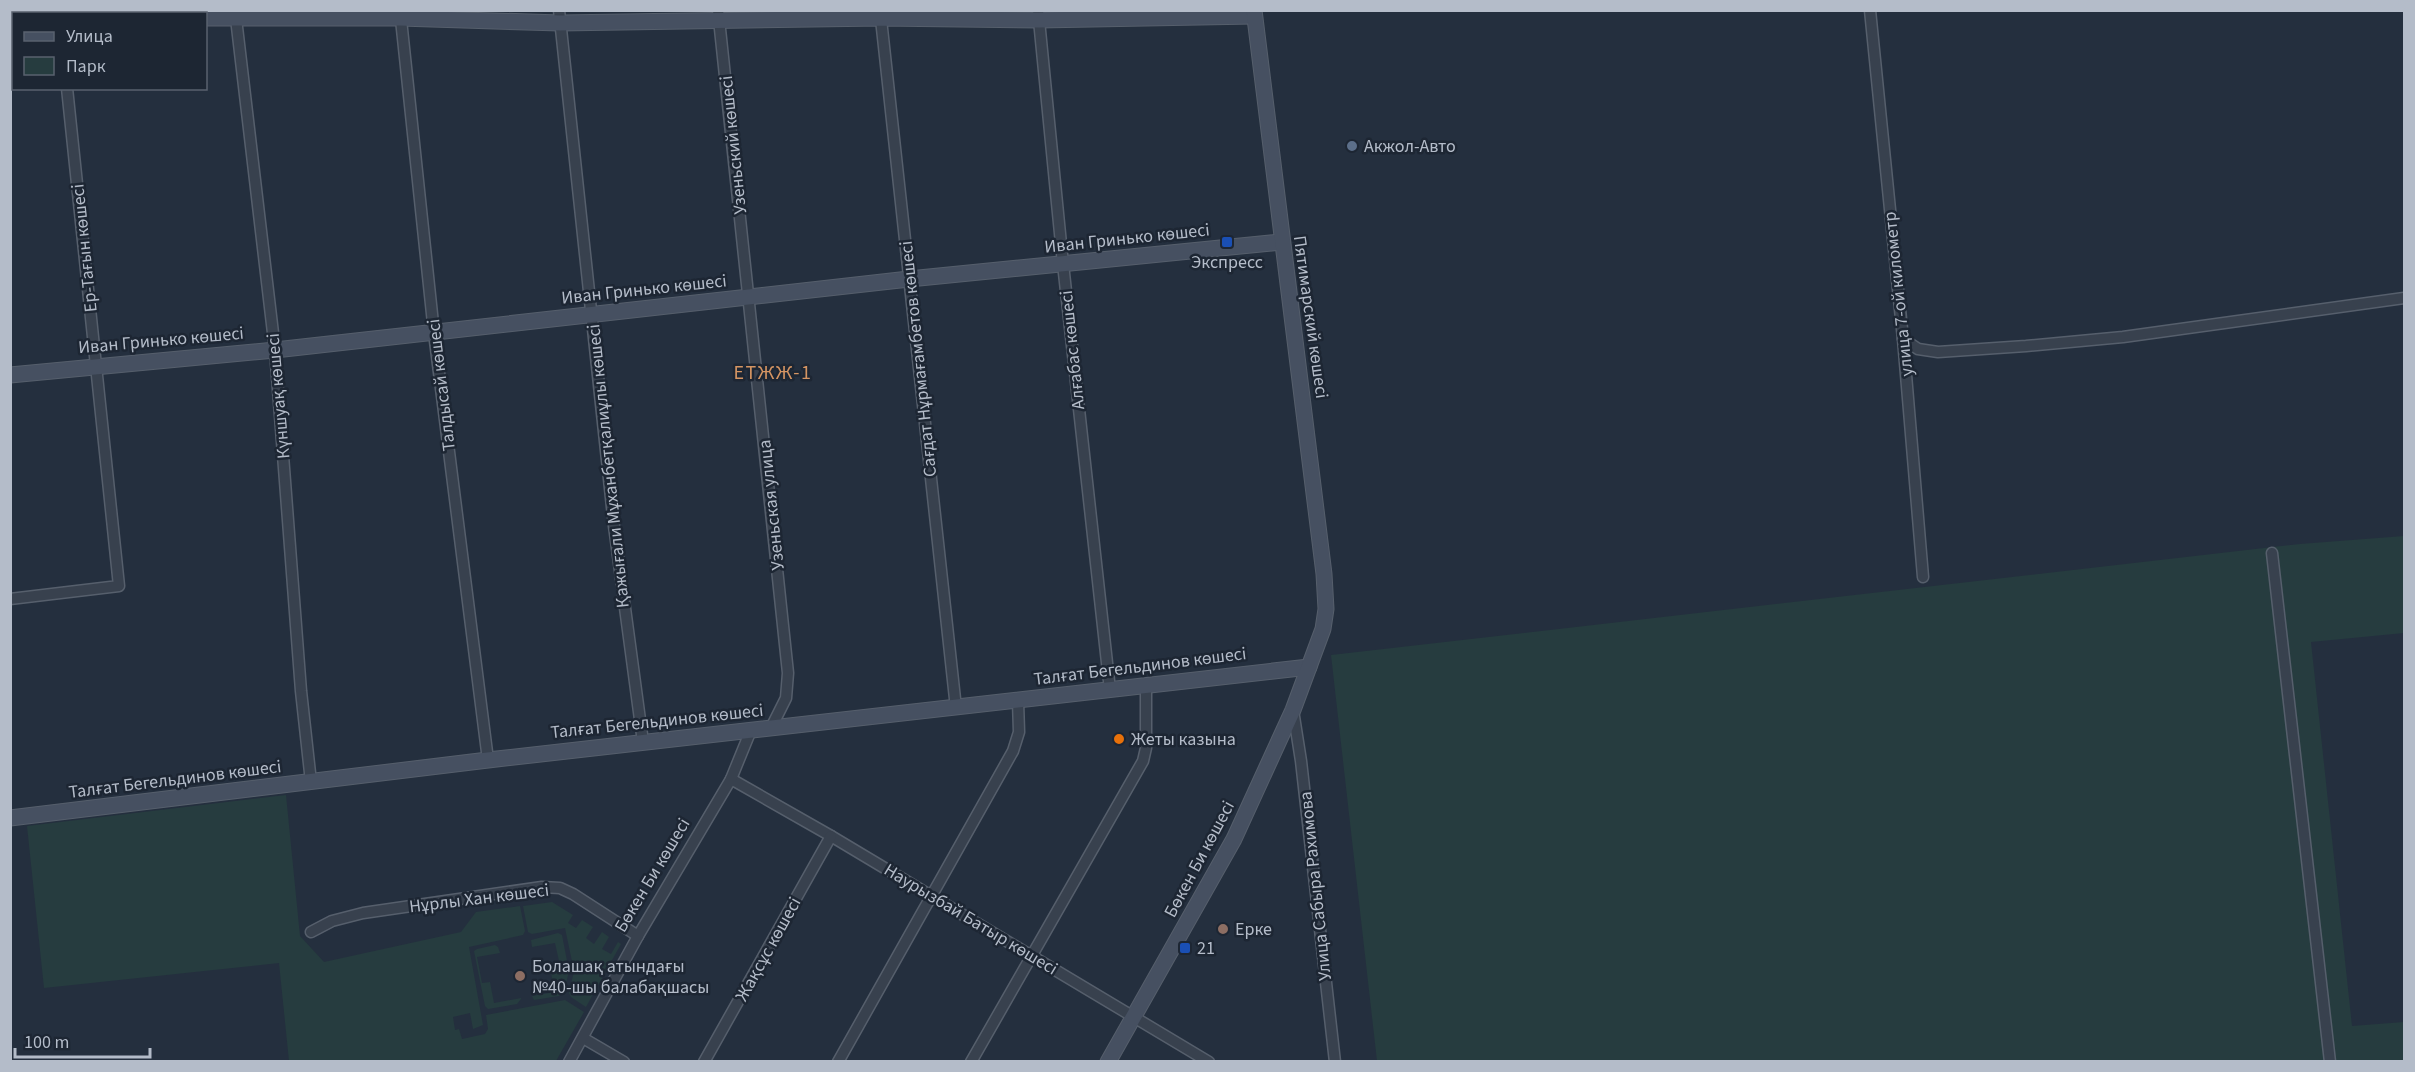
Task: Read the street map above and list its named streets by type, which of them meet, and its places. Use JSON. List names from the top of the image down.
{
  "streets": {
    "street": [
      "Узеньский көшесі",
      "Иван Гринько көшесі",
      "Ер-Тағын көшесі",
      "улица 7-ой километр",
      "Пятимарский көшесі",
      "Алғабас көшесі",
      "Сағдат Нұрмағамбетов көшесі",
      "Талдысай көшесі",
      "Күншуақ көшесі",
      "Қажығали Мұханбетқалиұлы көшесі",
      "Узеньская улица",
      "Талғат Бегельдинов көшесі",
      "Бөкен Би көшесі",
      "Улица Сабыра Рахимова",
      "Нұрлы Хан көшесі",
      "Наурызбай Батыр көшесі",
      "Жақсұс көшесі"
    ]
  },
  "crossings": [
    ["Узеньский көшесі", "Узеньская улица"],
    ["Иван Гринько көшесі", "Ер-Тағын көшесі"],
    ["Иван Гринько көшесі", "Пятимарский көшесі"],
    ["Иван Гринько көшесі", "Алғабас көшесі"],
    ["Иван Гринько көшесі", "Сағдат Нұрмағамбетов көшесі"],
    ["Иван Гринько көшесі", "Талдысай көшесі"],
    ["Иван Гринько көшесі", "Күншуақ көшесі"],
    ["Иван Гринько көшесі", "Қажығали Мұханбетқалиұлы көшесі"],
    ["Иван Гринько көшесі", "Узеньская улица"],
    ["Пятимарский көшесі", "Талғат Бегельдинов көшесі"],
    ["Пятимарский көшесі", "Бөкен Би көшесі"],
    ["Алғабас көшесі", "Талғат Бегельдинов көшесі"],
    ["Сағдат Нұрмағамбетов көшесі", "Талғат Бегельдинов көшесі"],
    ["Талдысай көшесі", "Талғат Бегельдинов көшесі"],
    ["Күншуақ көшесі", "Талғат Бегельдинов көшесі"],
    ["Қажығали Мұханбетқалиұлы көшесі", "Талғат Бегельдинов көшесі"],
    ["Узеньская улица", "Талғат Бегельдинов көшесі"],
    ["Талғат Бегельдинов көшесі", "Бөкен Би көшесі"],
    ["Бөкен Би көшесі", "Улица Сабыра Рахимова"],
    ["Бөкен Би көшесі", "Нұрлы Хан көшесі"],
    ["Бөкен Би көшесі", "Наурызбай Батыр көшесі"],
    ["Наурызбай Батыр көшесі", "Жақсұс көшесі"]
  ],
  "districts": ["ЕТЖЖ-1"],
  "places": {
    "other": [
      "Акжол-Авто",
      "Жеты казына",
      "Ерке",
      "Болашақ атындағы №40-шы балабақшасы"
    ],
    "transit": ["Экспресс", "21"]
  },
  "legend": ["Улица", "Парк"],
  "scale_bar": "100 m"
}
